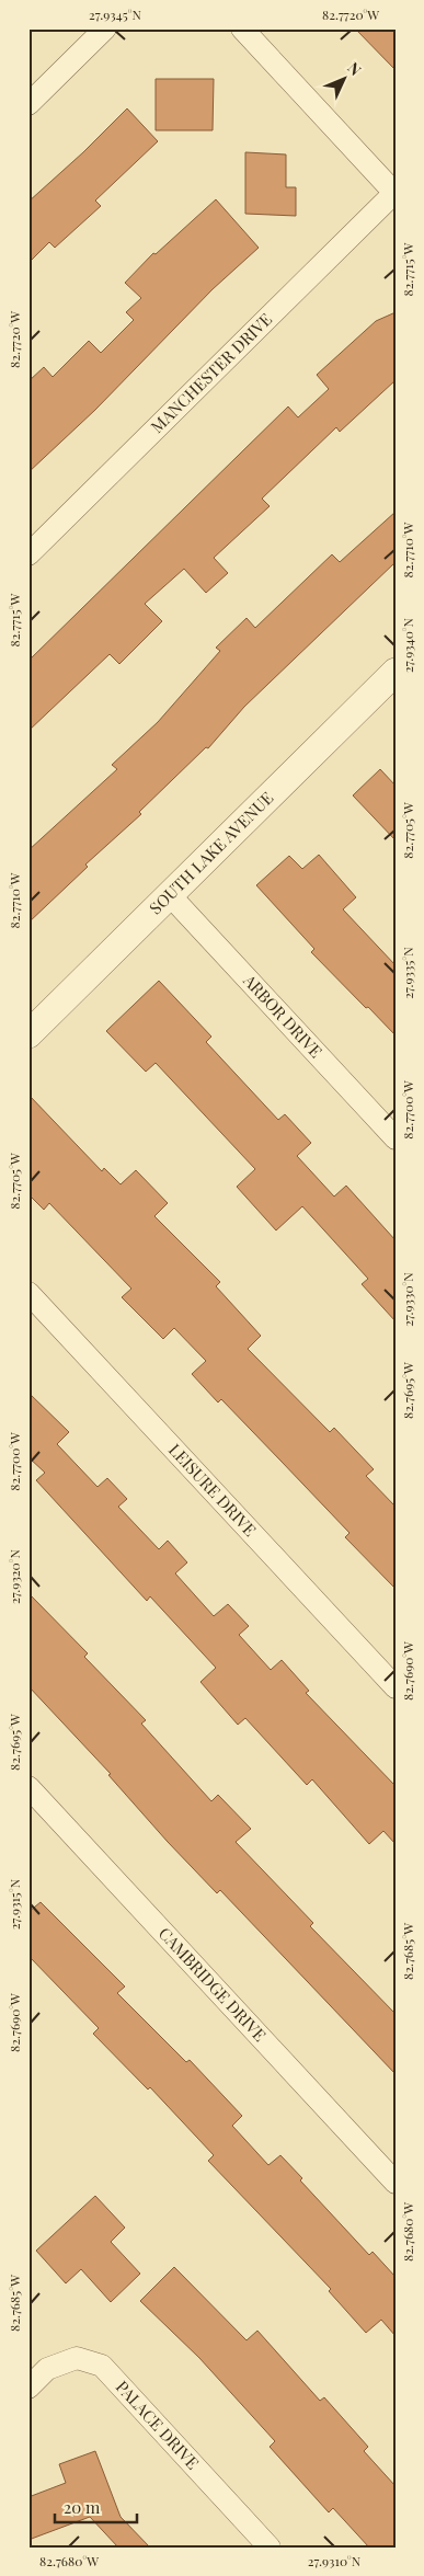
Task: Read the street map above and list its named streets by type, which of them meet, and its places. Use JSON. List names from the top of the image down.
{
  "streets": {
    "street": [
      "MANCHESTER DRIVE",
      "SOUTH LAKE AVENUE",
      "ARBOR DRIVE",
      "LEISURE DRIVE",
      "CAMBRIDGE DRIVE",
      "PALACE DRIVE"
    ]
  },
  "crossings": [
    ["SOUTH LAKE AVENUE", "ARBOR DRIVE"]
  ],
  "scale_bar": "20 m",
  "north": "top right",
  "coordinates": [
    "27.9345°N",
    "82.7720°W",
    "82.7715°W",
    "82.7710°W",
    "27.9340°N",
    "82.7705°W",
    "27.9335°N",
    "82.7700°W",
    "27.9330°N",
    "82.7695°W",
    "27.9320°N",
    "82.7690°W",
    "27.9315°N",
    "82.7685°W",
    "82.7680°W",
    "27.9310°N"
  ]
}
